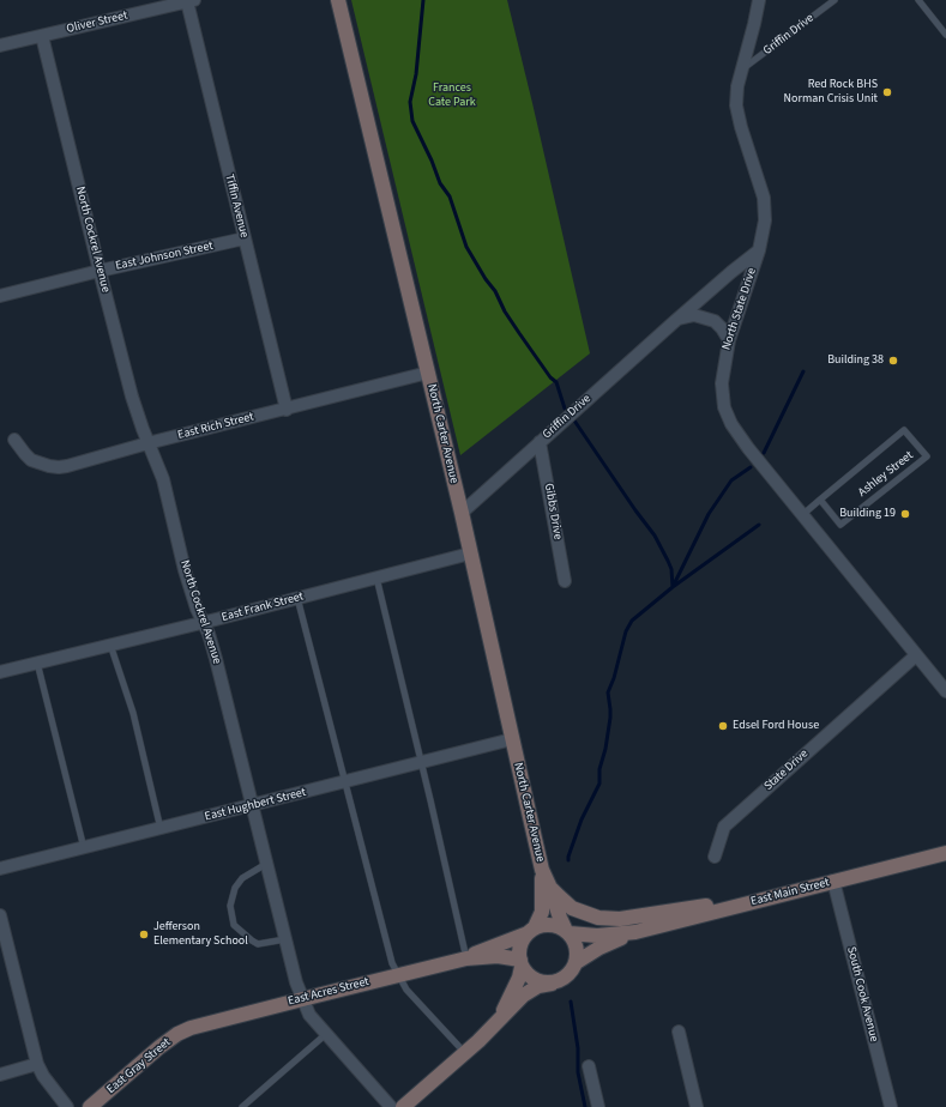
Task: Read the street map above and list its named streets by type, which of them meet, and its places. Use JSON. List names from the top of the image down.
{
  "streets": {
    "street": [
      "Oliver Street",
      "Griffin Drive",
      "Tiffin Avenue",
      "North Cockrel Avenue",
      "East Johnson Street",
      "North State Drive",
      "East Rich Street",
      "North Carter Avenue",
      "Gibbs Drive",
      "East Frank Street",
      "State Drive",
      "East Hughbert Street",
      "East Main Street",
      "East Acres Street",
      "South Cook Avenue",
      "East Gray Street"
    ],
    "lane": ["Ashley Street"]
  },
  "crossings": [
    ["Oliver Street", "Tiffin Avenue"],
    ["Oliver Street", "North Cockrel Avenue"],
    ["Griffin Drive", "North State Drive"],
    ["Griffin Drive", "North Carter Avenue"],
    ["Griffin Drive", "Gibbs Drive"],
    ["Tiffin Avenue", "East Johnson Street"],
    ["Tiffin Avenue", "East Rich Street"],
    ["North Cockrel Avenue", "East Johnson Street"],
    ["North Cockrel Avenue", "East Rich Street"],
    ["North Cockrel Avenue", "East Frank Street"],
    ["North Cockrel Avenue", "East Hughbert Street"],
    ["North Cockrel Avenue", "East Acres Street"],
    ["North State Drive", "Ashley Street"],
    ["North State Drive", "State Drive"],
    ["East Rich Street", "North Carter Avenue"],
    ["North Carter Avenue", "East Frank Street"],
    ["North Carter Avenue", "East Hughbert Street"],
    ["North Carter Avenue", "East Main Street"],
    ["North Carter Avenue", "East Acres Street"],
    ["East Main Street", "East Acres Street"],
    ["East Main Street", "South Cook Avenue"],
    ["East Acres Street", "East Gray Street"]
  ],
  "parks": ["Frances Cate Park"],
  "places": [
    "Red Rock BHS Norman Crisis Unit",
    "Building 38",
    "Building 19",
    "Edsel Ford House",
    "Jefferson Elementary School"
  ]
}
